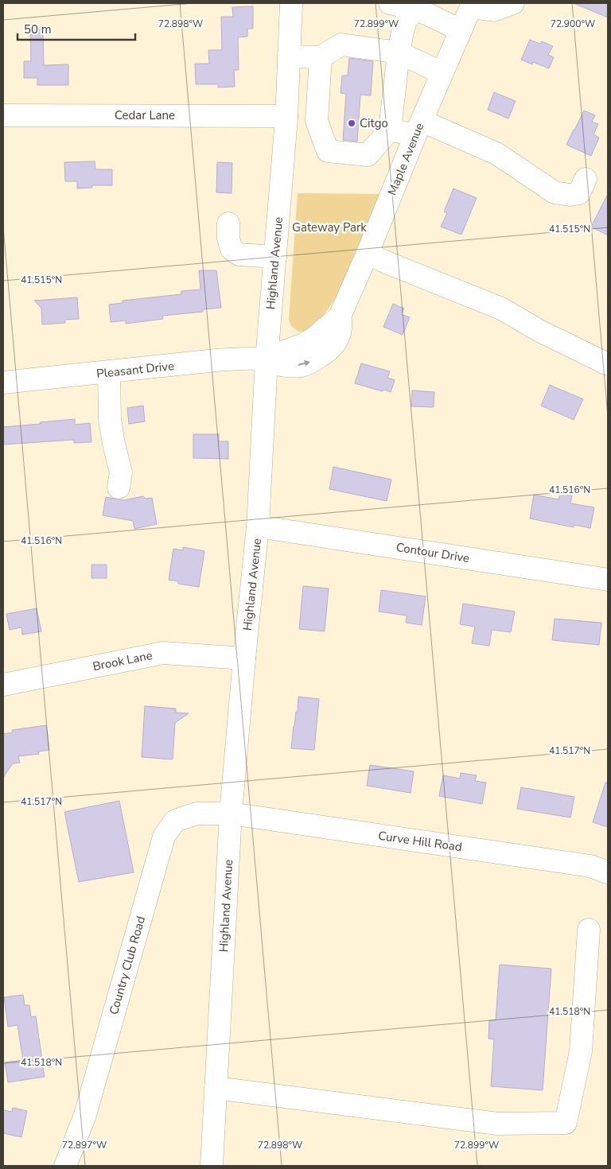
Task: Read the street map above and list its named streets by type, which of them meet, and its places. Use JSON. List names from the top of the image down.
{
  "streets": {
    "main road": [
      "Cedar Lane",
      "Maple Avenue",
      "Highland Avenue",
      "Pleasant Drive",
      "Contour Drive",
      "Brook Lane",
      "Curve Hill Road",
      "Country Club Road"
    ]
  },
  "crossings": [
    ["Cedar Lane", "Highland Avenue"],
    ["Maple Avenue", "Highland Avenue"],
    ["Maple Avenue", "Pleasant Drive"],
    ["Highland Avenue", "Pleasant Drive"],
    ["Highland Avenue", "Contour Drive"],
    ["Highland Avenue", "Brook Lane"],
    ["Highland Avenue", "Curve Hill Road"],
    ["Highland Avenue", "Country Club Road"],
    ["Curve Hill Road", "Country Club Road"]
  ],
  "parks": ["Gateway Park"],
  "places": ["Citgo"],
  "scale_bar": "50 m",
  "coordinates": [
    "72.900°W",
    "72.898°W",
    "72.899°W",
    "41.515°N",
    "41.516°N",
    "41.517°N",
    "41.518°N",
    "72.897°W"
  ]
}
